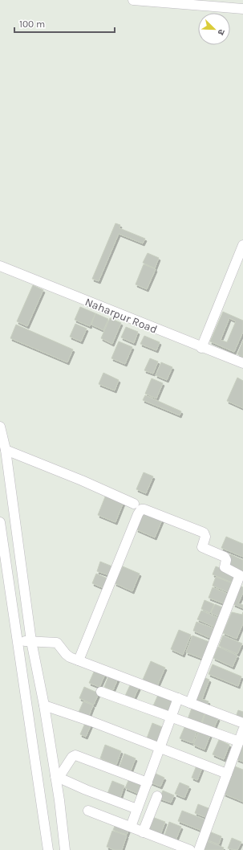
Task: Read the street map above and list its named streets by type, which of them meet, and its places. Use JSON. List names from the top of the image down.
{
  "streets": {
    "street": ["Naharpur Road"]
  },
  "scale_bar": "100 m",
  "north": "bottom right"
}
